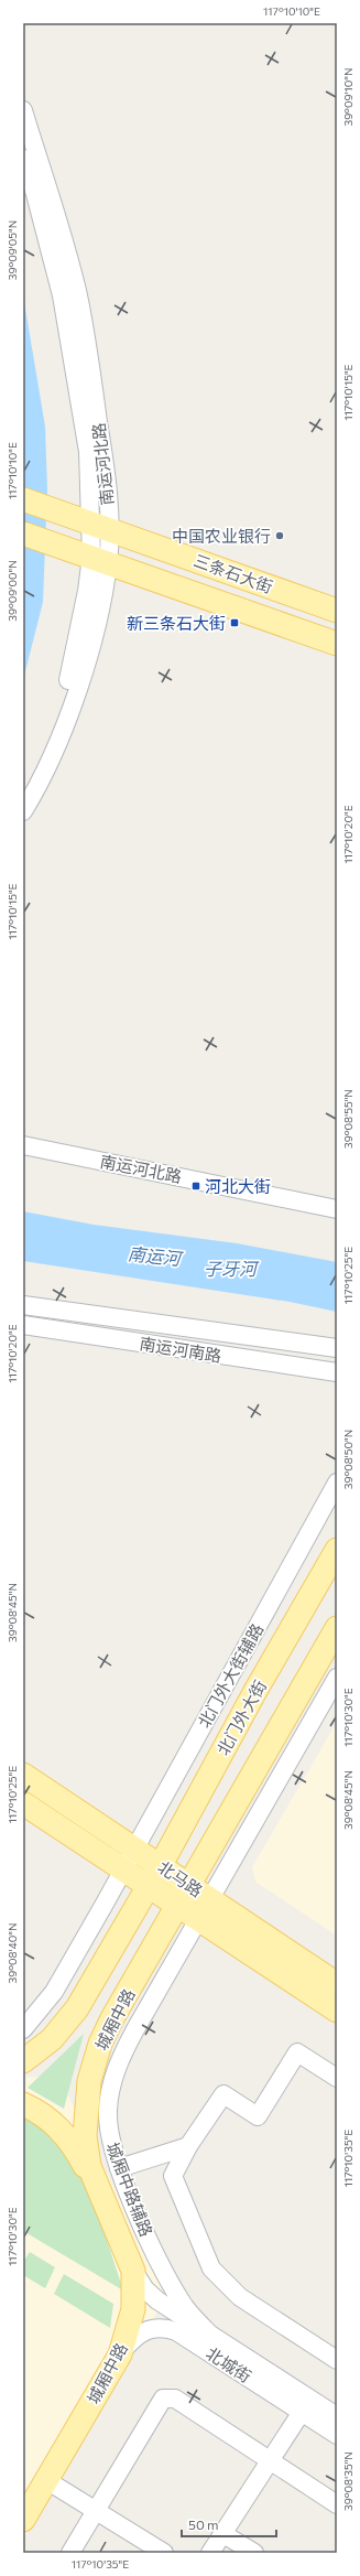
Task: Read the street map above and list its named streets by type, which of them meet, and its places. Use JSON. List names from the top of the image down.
{
  "streets": {
    "main road": [
      "三条石大街",
      "北门外大街",
      "北马路",
      "城厢中路"
    ],
    "street": [
      "南运河北路",
      "南运河南路",
      "北门外大街辅路",
      "城厢中路辅路",
      "北城街"
    ]
  },
  "crossings": [
    ["南运河北路", "三条石大街"],
    ["北门外大街辅路", "北马路"],
    ["北门外大街", "北马路"],
    ["北马路", "城厢中路"],
    ["北马路", "城厢中路辅路"],
    ["城厢中路", "北城街"],
    ["城厢中路辅路", "北城街"]
  ],
  "water": ["南运河", "子牙河"],
  "places": {
    "other": ["中国农业银行"],
    "transit": ["新三条石大街", "河北大街"]
  },
  "scale_bar": "50 m",
  "coordinates": [
    "117°10'10\"E",
    "39°09'10\"N",
    "39°09'05\"N",
    "117°10'15\"E",
    "39°09'00\"N",
    "117°10'20\"E",
    "39°08'55\"N",
    "117°10'25\"E",
    "39°08'50\"N",
    "39°08'45\"N",
    "117°10'30\"E",
    "39°08'40\"N",
    "117°10'35\"E",
    "39°08'35\"N"
  ]
}
